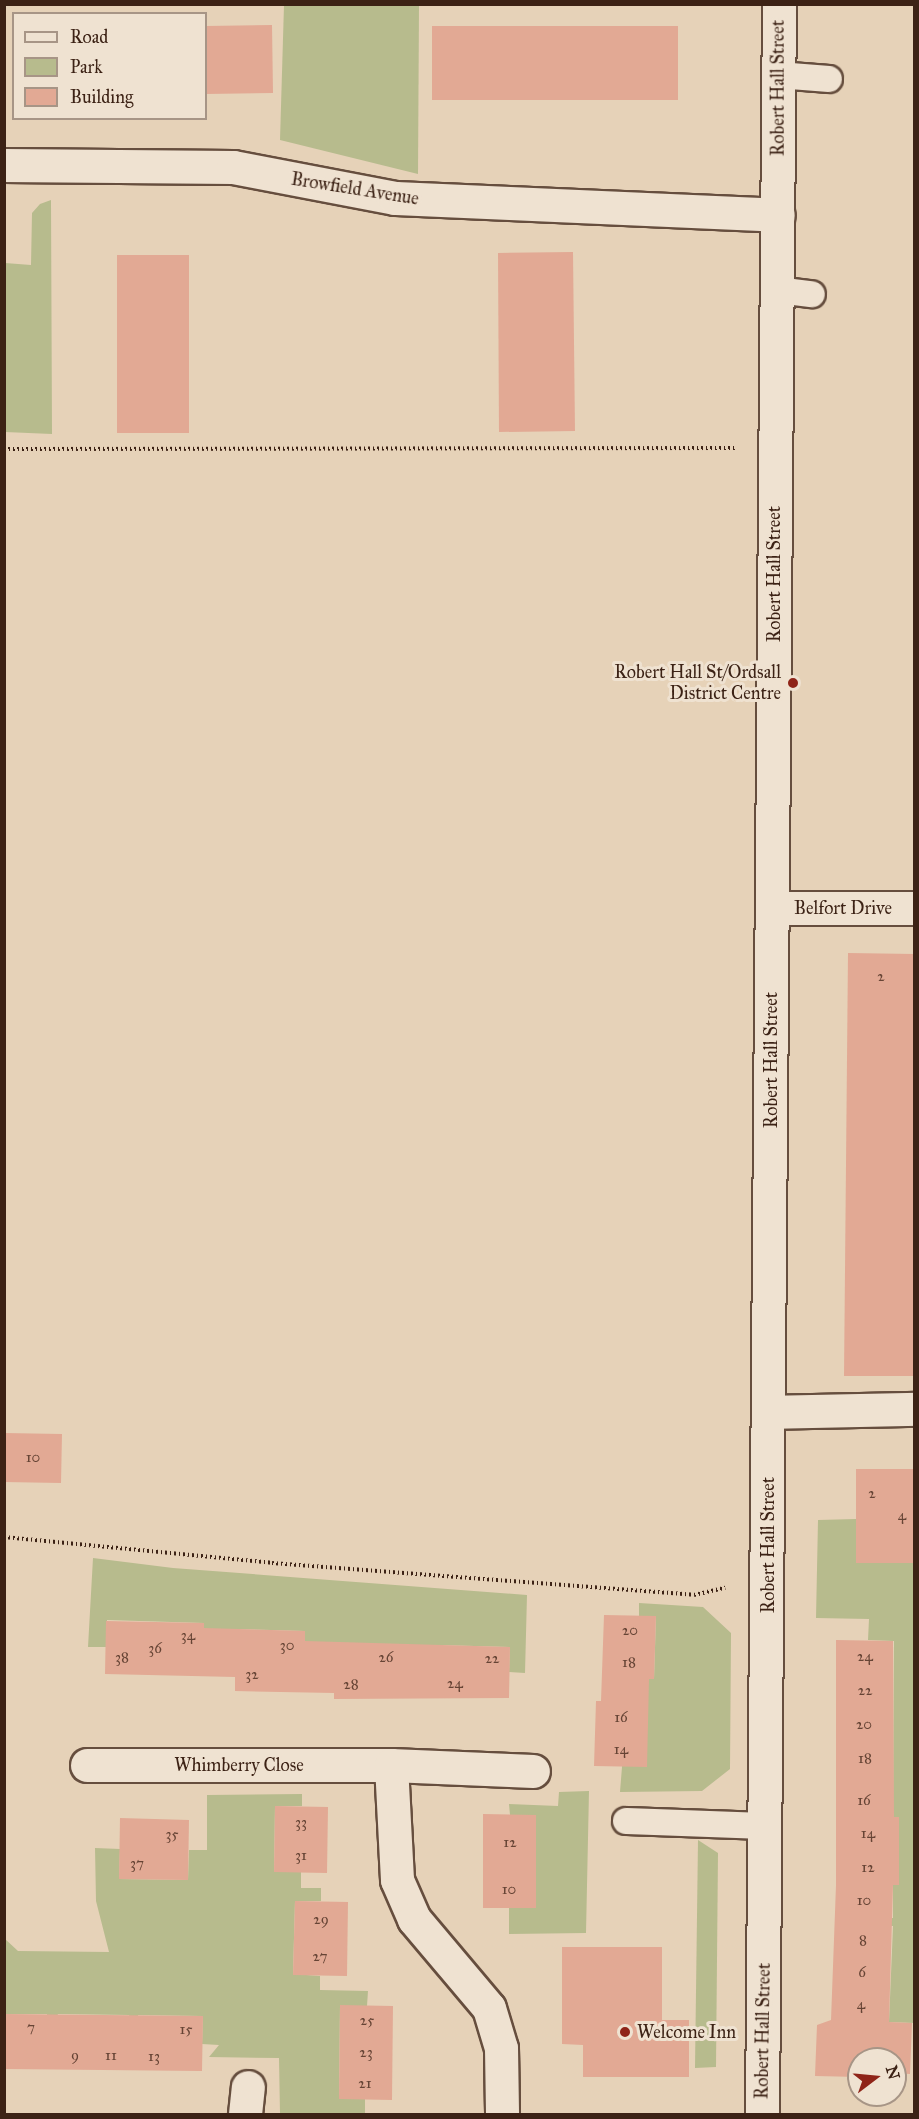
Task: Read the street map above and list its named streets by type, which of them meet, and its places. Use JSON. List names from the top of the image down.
{
  "streets": {
    "street": [
      "Robert Hall Street",
      "Browfield Avenue",
      "Belfort Drive",
      "Whimberry Close"
    ]
  },
  "crossings": [
    ["Robert Hall Street", "Browfield Avenue"],
    ["Robert Hall Street", "Belfort Drive"]
  ],
  "places": ["Robert Hall St/Ordsall District Centre", "Welcome Inn"],
  "house_numbers": [
    "2",
    "10",
    "2",
    "4",
    "20",
    "34",
    "30",
    "36",
    "24",
    "38",
    "26",
    "22",
    "18",
    "32",
    "24",
    "28",
    "22",
    "16",
    "20",
    "14",
    "18",
    "16",
    "33",
    "14",
    "35",
    "12",
    "31",
    "37",
    "12",
    "10",
    "10",
    "29",
    "8",
    "27",
    "6",
    "4",
    "25",
    "7",
    "15",
    "23",
    "9",
    "11",
    "13",
    "21"
  ],
  "legend": ["Road", "Park", "Building"],
  "north": "right"
}
